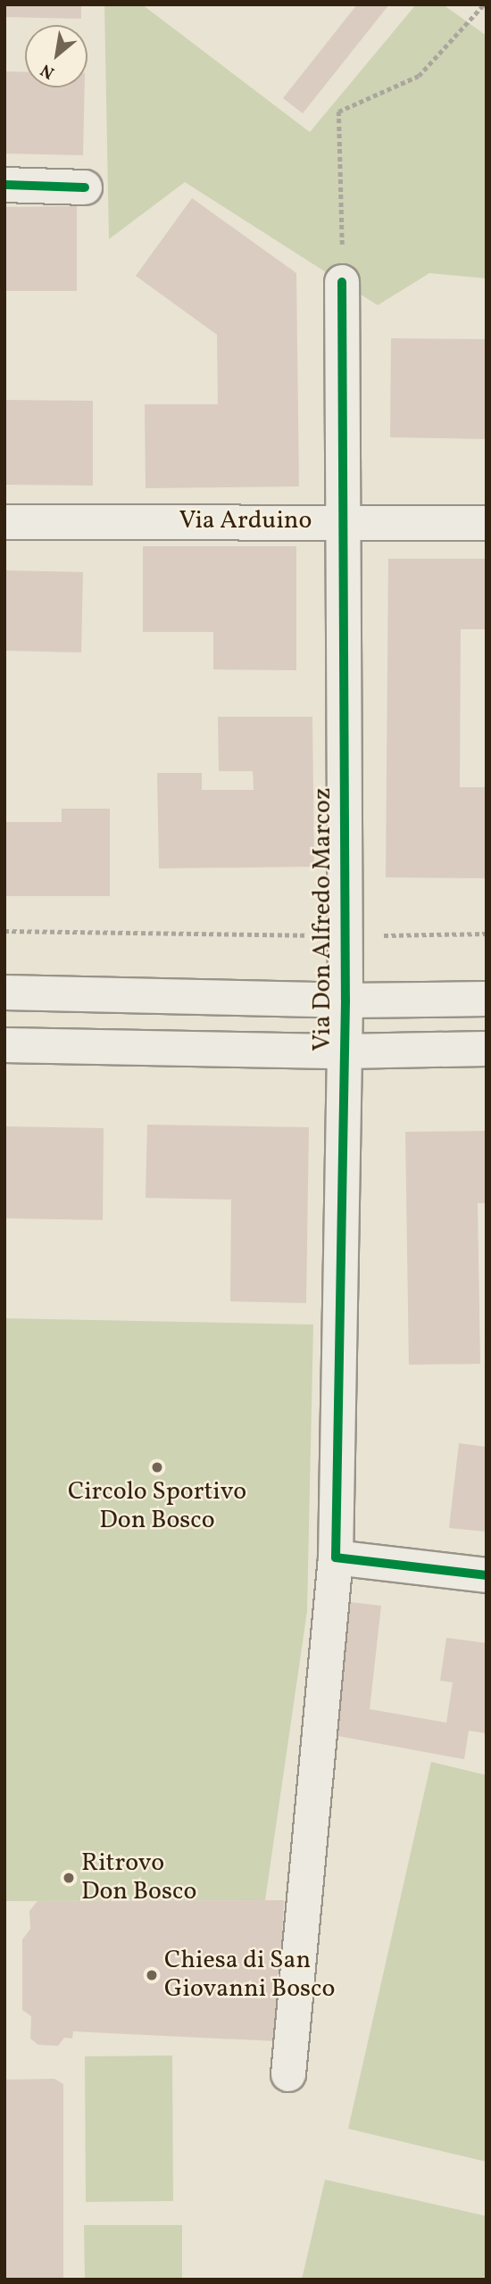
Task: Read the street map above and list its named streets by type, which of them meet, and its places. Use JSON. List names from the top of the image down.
{
  "streets": {
    "street": ["Via Arduino", "Via Don Alfredo Marcoz"]
  },
  "crossings": [
    ["Via Arduino", "Via Don Alfredo Marcoz"]
  ],
  "places": ["Circolo Sportivo Don Bosco", "Ritrovo Don Bosco", "Chiesa di San Giovanni Bosco"],
  "north": "bottom left"
}
